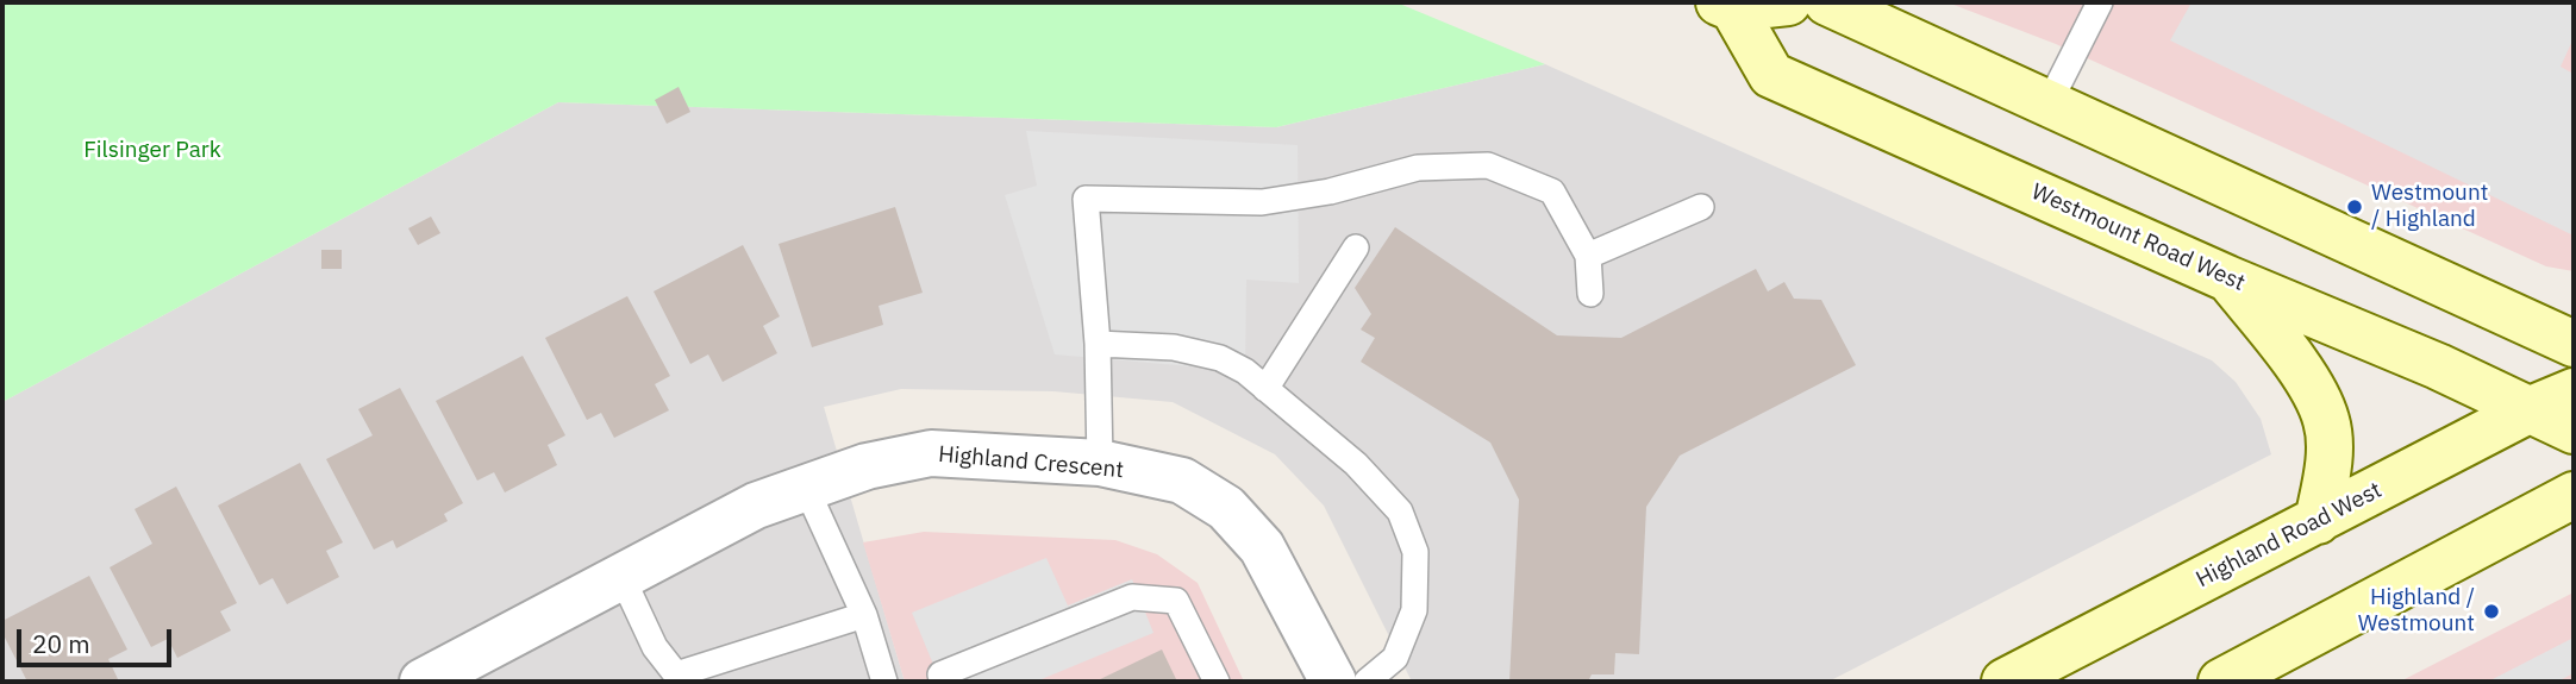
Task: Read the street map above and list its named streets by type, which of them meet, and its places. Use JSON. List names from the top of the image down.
{
  "streets": {
    "main road": ["Westmount Road West", "Highland Road West"],
    "street": ["Highland Crescent"]
  },
  "crossings": [
    ["Westmount Road West", "Highland Road West"]
  ],
  "parks": ["Filsinger Park"],
  "places": ["Westmount / Highland", "Highland / Westmount"],
  "scale_bar": "20 m"
}
